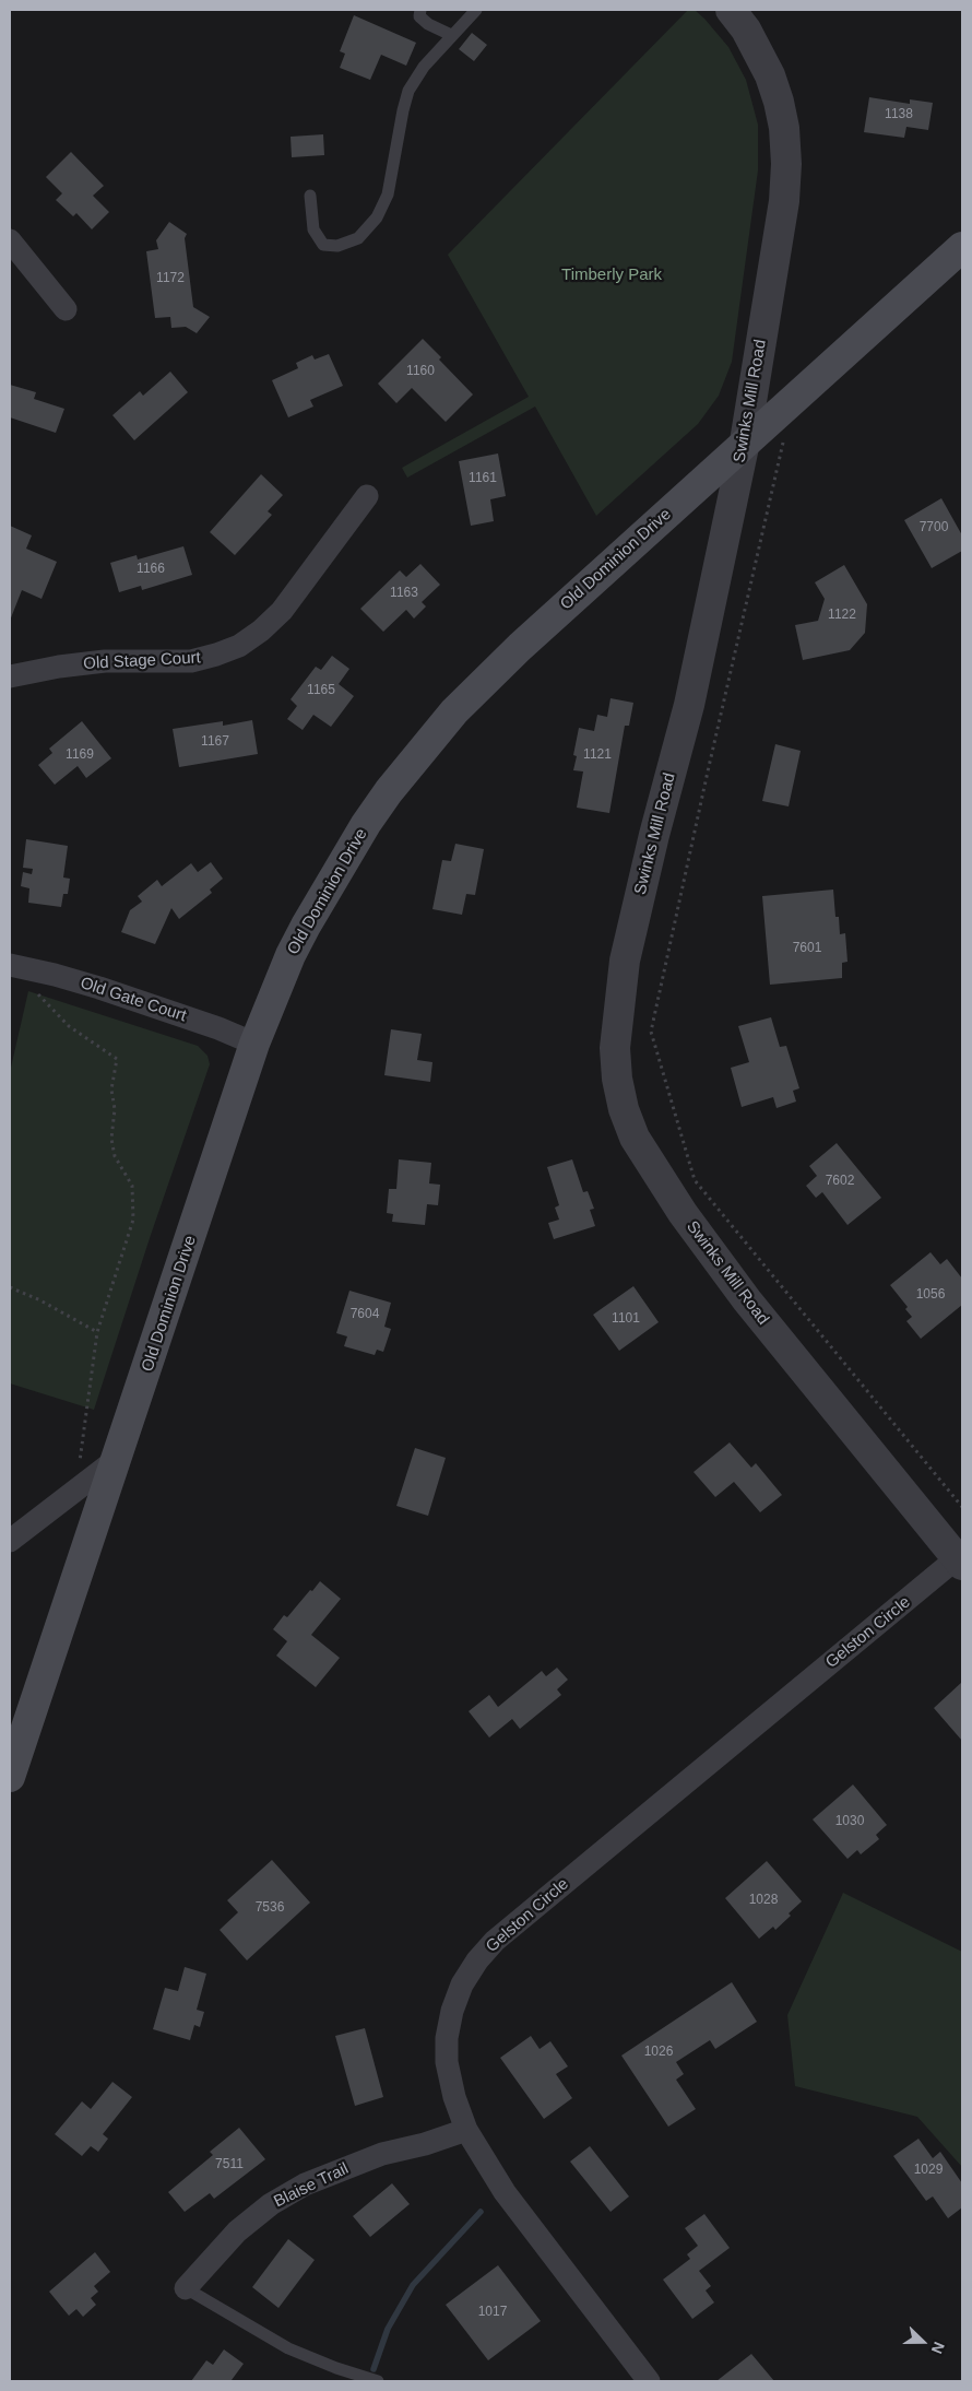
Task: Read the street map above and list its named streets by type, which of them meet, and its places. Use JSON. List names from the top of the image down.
{
  "streets": {
    "main road": ["Old Dominion Drive"],
    "street": [
      "Swinks Mill Road",
      "Old Stage Court",
      "Old Gate Court",
      "Gelston Circle",
      "Blaise Trail"
    ]
  },
  "crossings": [
    ["Swinks Mill Road", "Old Dominion Drive"],
    ["Swinks Mill Road", "Gelston Circle"],
    ["Old Dominion Drive", "Old Gate Court"],
    ["Gelston Circle", "Blaise Trail"]
  ],
  "parks": ["Timberly Park"],
  "house_numbers": [
    "1138",
    "1172",
    "1160",
    "1161",
    "7700",
    "1166",
    "1163",
    "1122",
    "1165",
    "1167",
    "1169",
    "1121",
    "7601",
    "7602",
    "1056",
    "7604",
    "1101",
    "1030",
    "1028",
    "7536",
    "1026",
    "7511",
    "1029",
    "1017"
  ],
  "north": "right"
}
